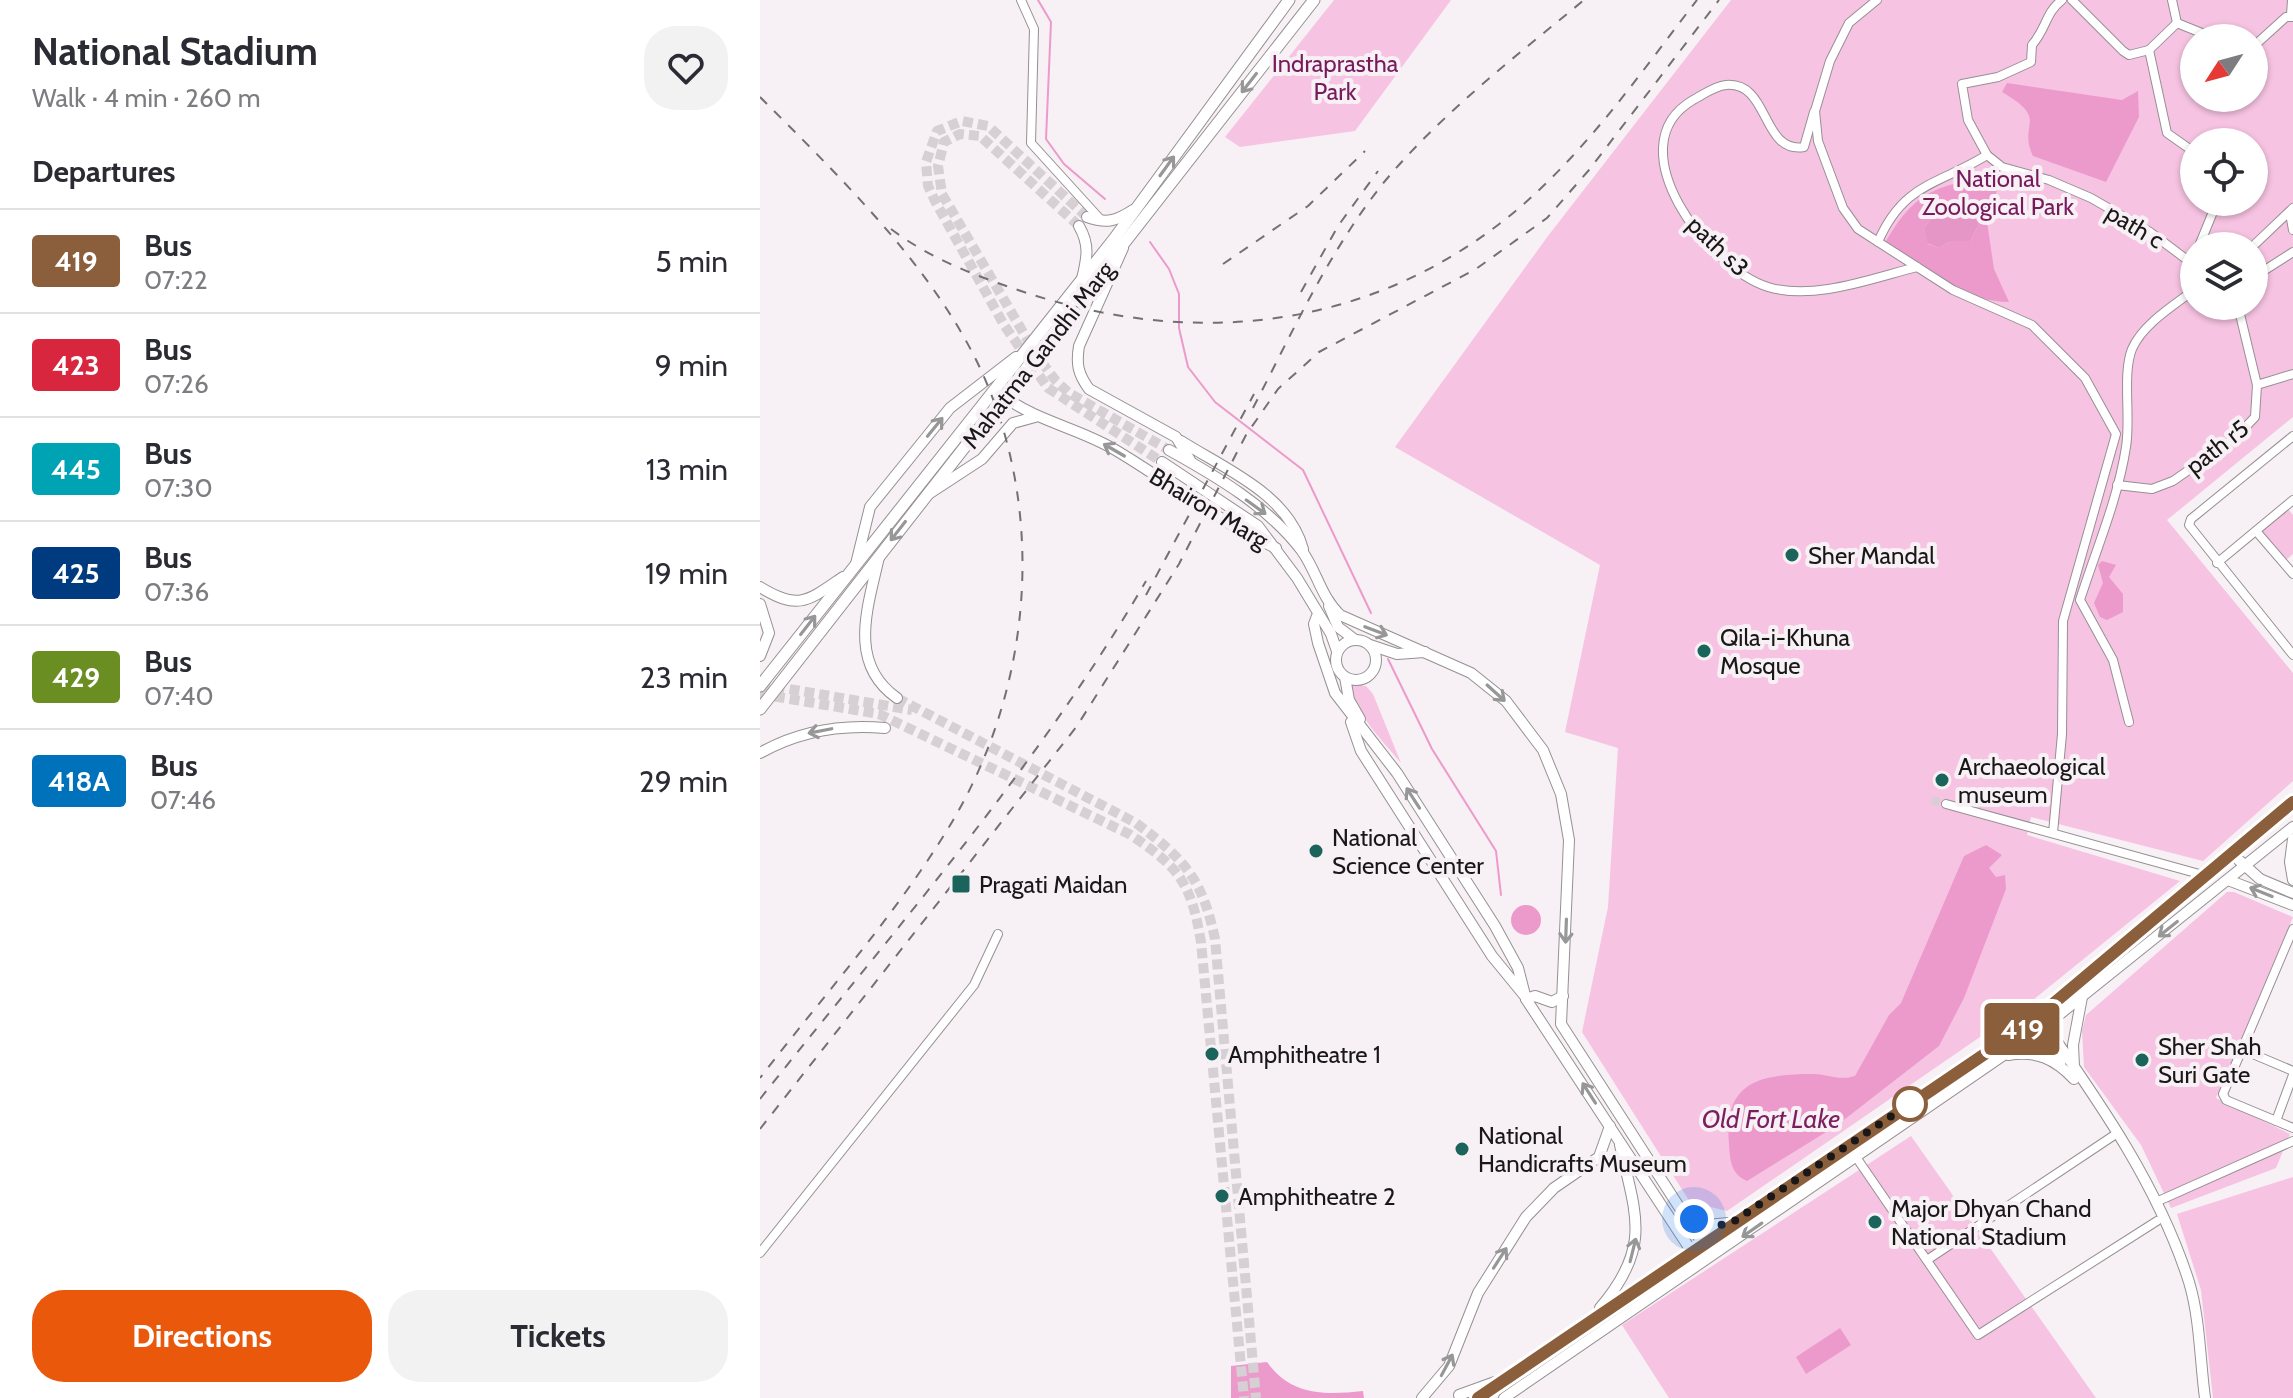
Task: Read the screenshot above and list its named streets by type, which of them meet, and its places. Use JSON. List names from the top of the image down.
{
  "streets": {
    "highway": ["Mahatma Gandhi Marg"],
    "main road": ["Bhairon Marg"],
    "street": ["path c", "path s3", "path r5"]
  },
  "crossings": [
    ["Mahatma Gandhi Marg", "Bhairon Marg"]
  ],
  "water": ["Old Fort Lake"],
  "parks": ["Indraprastha Park", "National Zoological Park"],
  "places": {
    "other": [
      "Sher Mandal",
      "Qila-i-Khuna Mosque",
      "Archaeological museum",
      "National Science Center",
      "Amphitheatre 1",
      "Sher Shah Suri Gate",
      "National Handicrafts Museum",
      "Amphitheatre 2",
      "Major Dhyan Chand National Stadium"
    ],
    "transit": ["Pragati Maidan"]
  },
  "lines": ["bus line 419"],
  "north": "bottom left",
  "page": {
    "heading": [
      ["National Stadium", "Walk · 4 min · 260 m"],
      "Departures"
    ],
    "on_map": "419",
    "list": [
      {
        "mark": "419",
        "name": "Bus",
        "note": "07:22",
        "value": "5 min"
      },
      {
        "mark": "423",
        "name": "Bus",
        "note": "07:26",
        "value": "9 min"
      },
      {
        "mark": "445",
        "name": "Bus",
        "note": "07:30",
        "value": "13 min"
      },
      {
        "mark": "425",
        "name": "Bus",
        "note": "07:36",
        "value": "19 min"
      },
      {
        "mark": "429",
        "name": "Bus",
        "note": "07:40",
        "value": "23 min"
      },
      {
        "mark": "418A",
        "name": "Bus",
        "note": "07:46",
        "value": "29 min"
      }
    ],
    "buttons": ["Directions", "Tickets"]
  }
}
